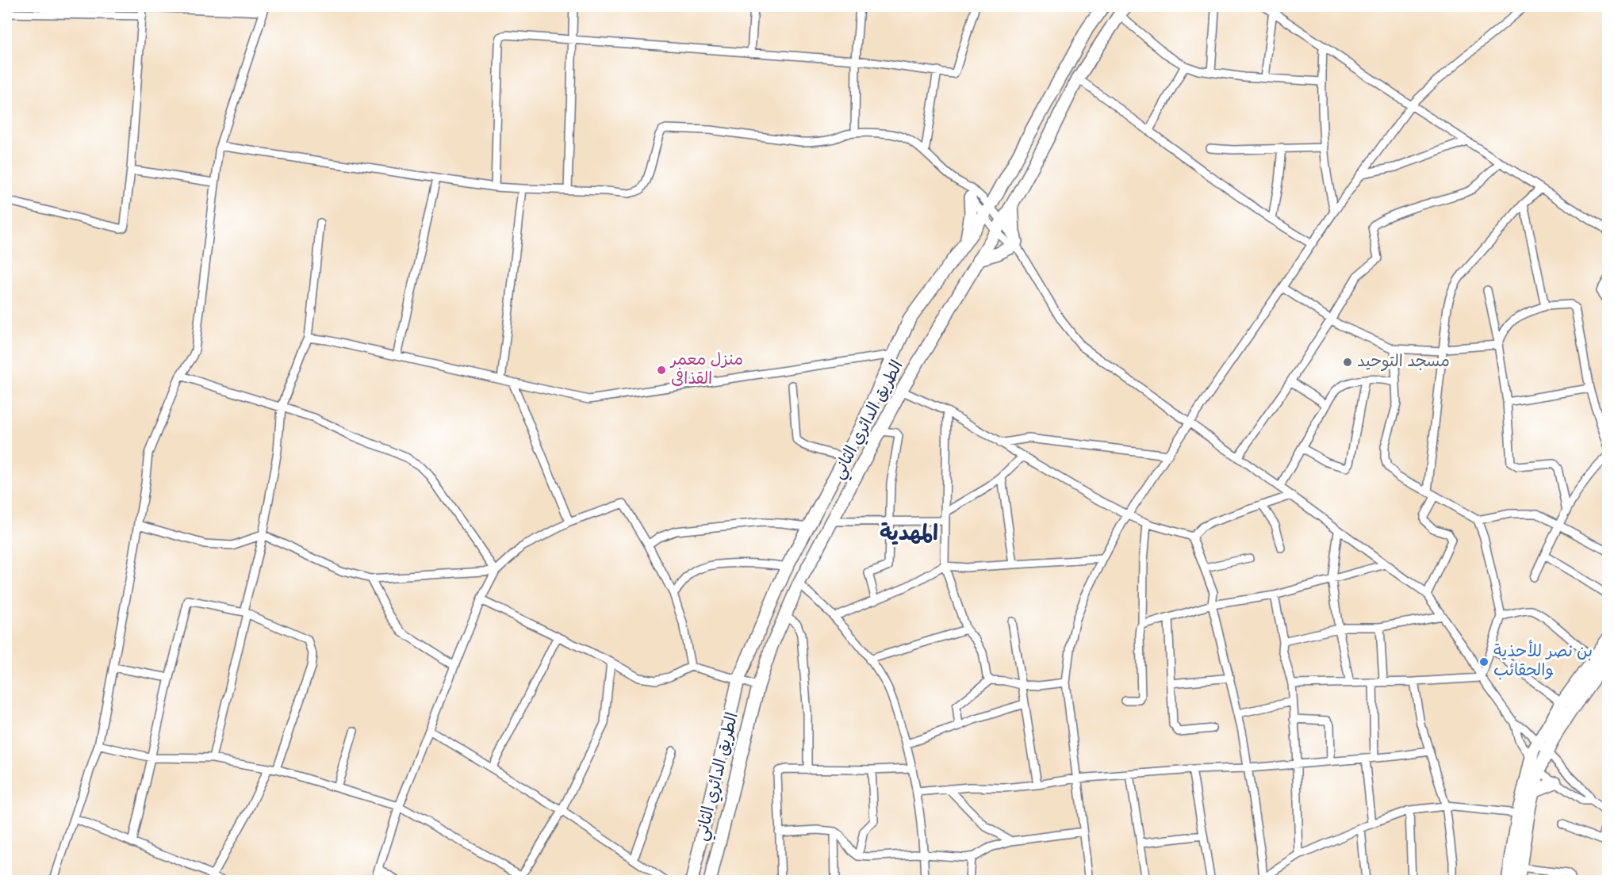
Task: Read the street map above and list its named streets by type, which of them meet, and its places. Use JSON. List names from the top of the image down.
{
  "streets": {
    "main road": ["الطريق الدائري الثاني"]
  },
  "districts": ["المهدية"],
  "places": ["مسجد التوحيد", "منزل معمر القذافى", "بن نصر للأحذية والحقائب"]
}
